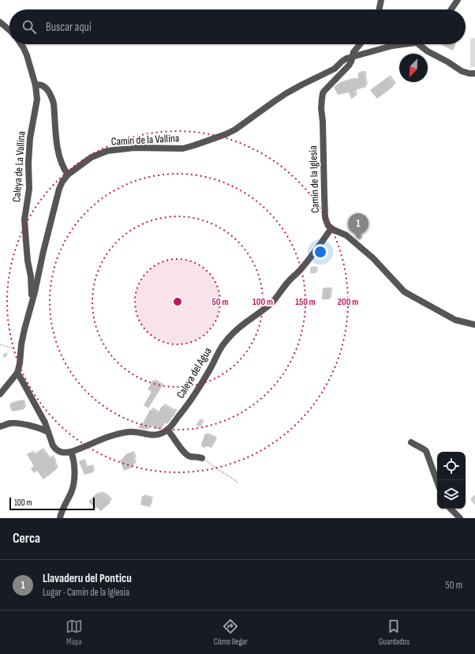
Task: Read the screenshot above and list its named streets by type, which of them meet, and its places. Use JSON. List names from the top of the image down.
{
  "streets": {
    "street": [
      "Camín de la Vallina",
      "Caleya de La Vallina",
      "Camín de la Iglesia",
      "Caleya del Agua"
    ]
  },
  "crossings": [
    ["Camín de la Vallina", "Caleya de La Vallina"],
    ["Camín de la Vallina", "Camín de la Iglesia"],
    ["Camín de la Iglesia", "Caleya del Agua"]
  ],
  "scale_bar": "100 m",
  "north": "bottom left",
  "page": {
    "search": "Buscar aquí",
    "pins": "1",
    "scale": "100 m",
    "heading": "Cerca",
    "list": [
      {
        "mark": "1",
        "name": "Llavaderu del Ponticu",
        "note": "Lugar · Camín de la Iglesia",
        "value": "50 m"
      }
    ],
    "nav": ["Mapa", "Cómo llegar", "Guardados"]
  },
  "rings": [
    "50 m",
    "100 m",
    "150 m",
    "200 m"
  ]
}
